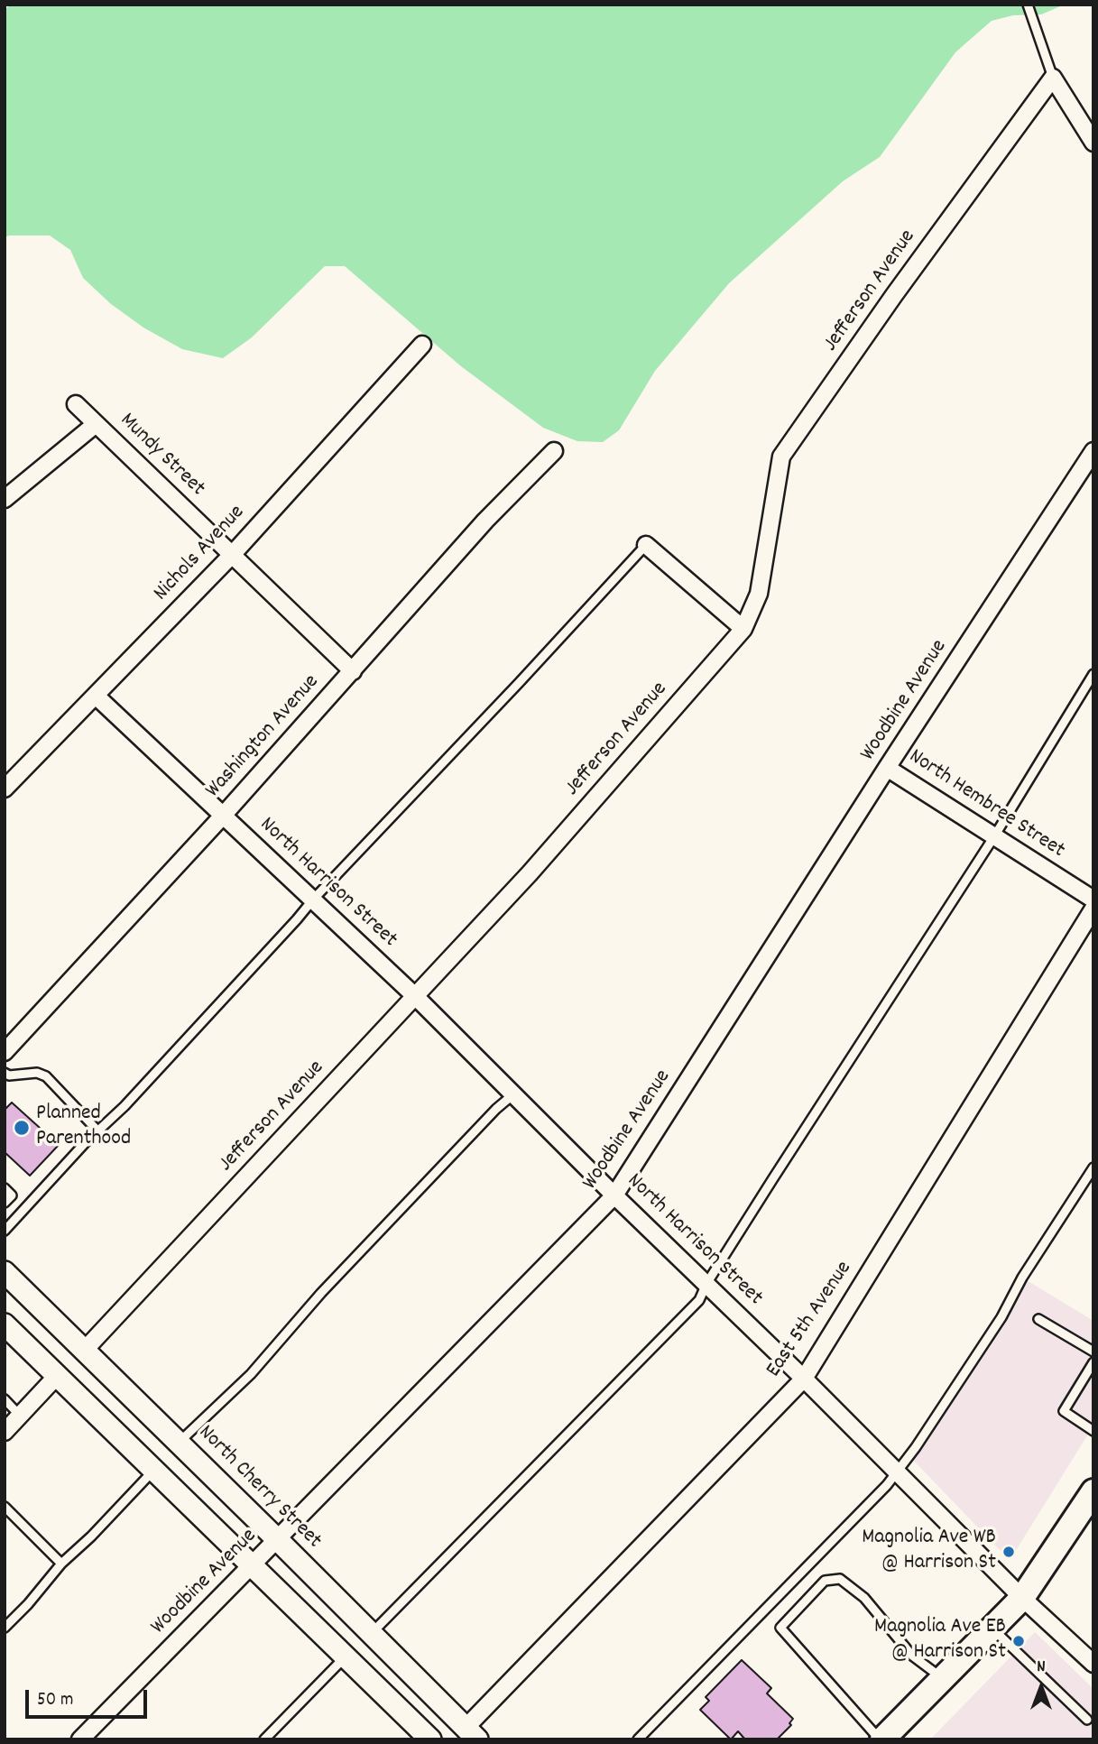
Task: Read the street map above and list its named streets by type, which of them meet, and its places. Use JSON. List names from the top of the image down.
{
  "streets": {
    "main road": ["North Cherry Street"],
    "street": [
      "Jefferson Avenue",
      "Mundy Street",
      "Nichols Avenue",
      "Woodbine Avenue",
      "Washington Avenue",
      "North Hembree Street",
      "North Harrison Street",
      "East 5th Avenue"
    ]
  },
  "crossings": [
    ["Jefferson Avenue", "North Harrison Street"],
    ["Jefferson Avenue", "North Cherry Street"],
    ["Mundy Street", "Nichols Avenue"],
    ["Mundy Street", "Washington Avenue"],
    ["Nichols Avenue", "North Harrison Street"],
    ["Woodbine Avenue", "North Hembree Street"],
    ["Woodbine Avenue", "North Harrison Street"],
    ["Woodbine Avenue", "North Cherry Street"],
    ["Washington Avenue", "North Harrison Street"],
    ["North Harrison Street", "East 5th Avenue"],
    ["East 5th Avenue", "North Cherry Street"]
  ],
  "places": ["Planned Parenthood", "Magnolia Ave WB @ Harrison St", "Magnolia Ave EB @ Harrison St"],
  "scale_bar": "50 m",
  "north": "top"
}
